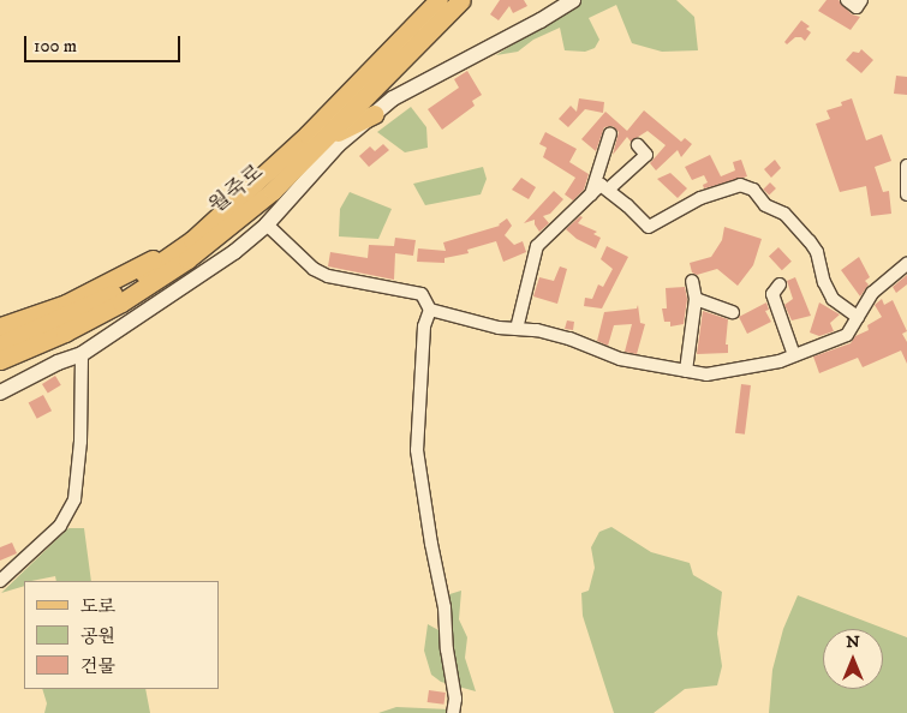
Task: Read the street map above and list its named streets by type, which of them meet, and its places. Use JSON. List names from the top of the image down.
{
  "streets": {
    "main road": ["월죽로"]
  },
  "legend": ["도로", "공원", "건물"],
  "scale_bar": "100 m",
  "north": "top"
}
